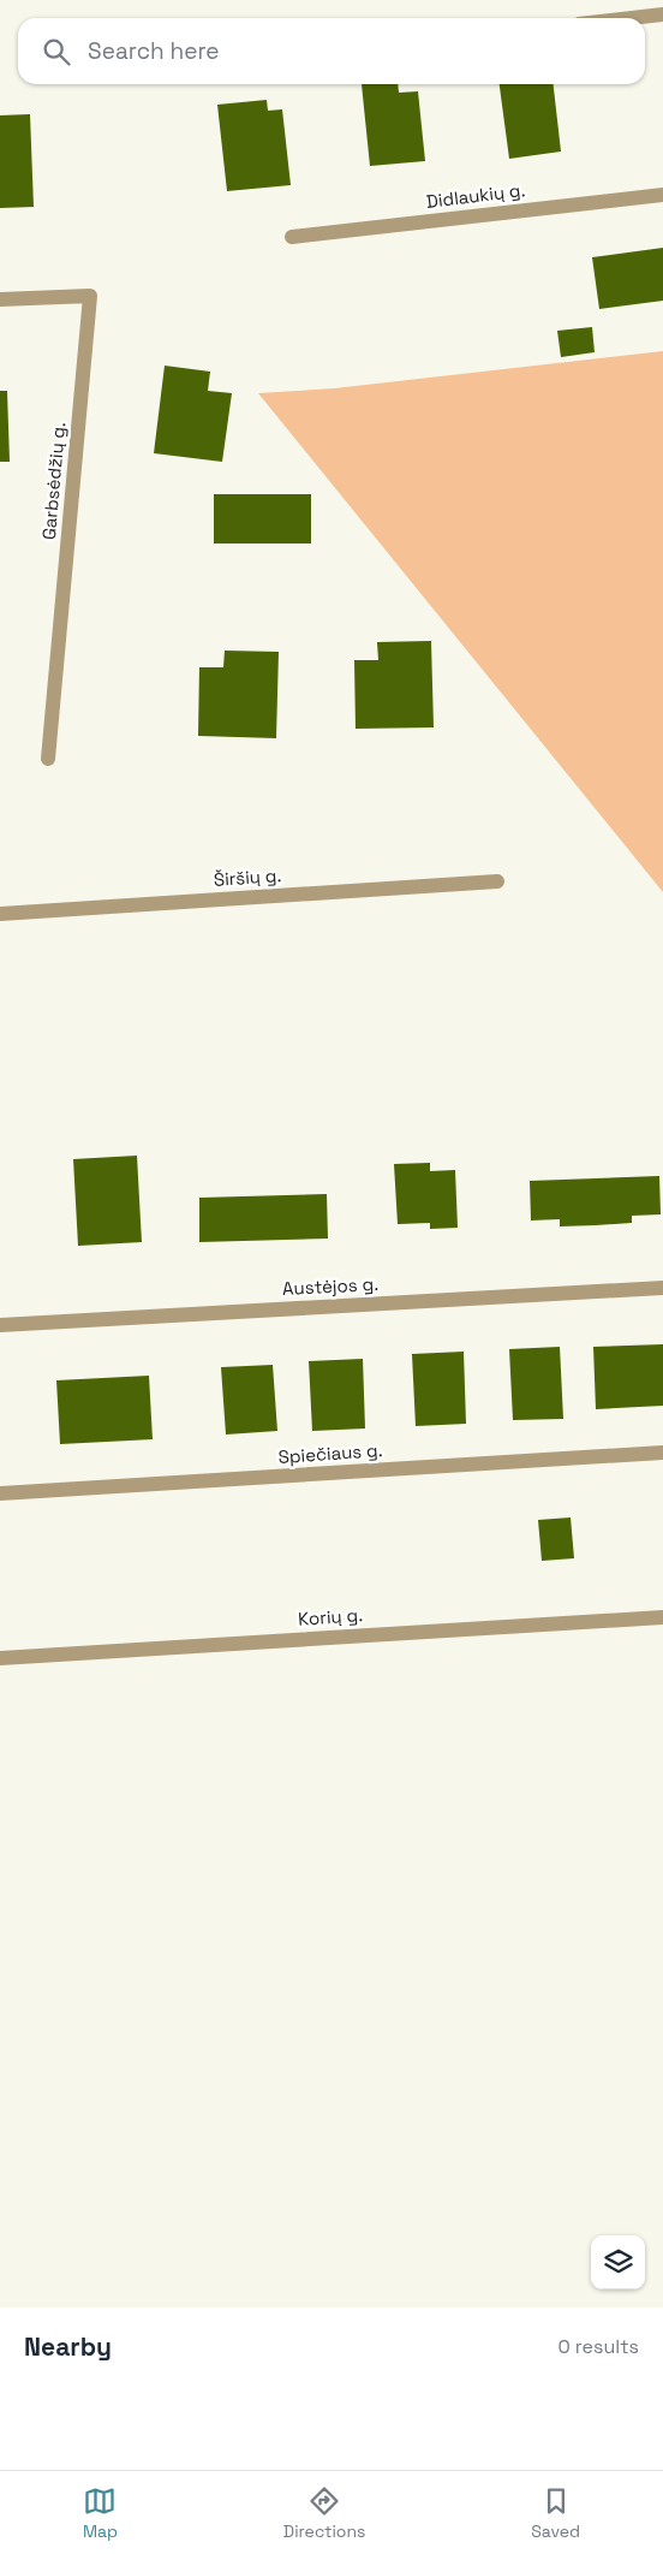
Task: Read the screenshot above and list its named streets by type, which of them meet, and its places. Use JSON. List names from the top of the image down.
{
  "streets": {
    "street": [
      "Didlaukių g.",
      "Garbsėdžių g.",
      "Širšių g.",
      "Austėjos g.",
      "Spiečiaus g.",
      "Korių g."
    ]
  },
  "page": {
    "search": "Search here",
    "heading": ["Nearby", "0 results"],
    "nav": ["Map", "Directions", "Saved"]
  }
}
